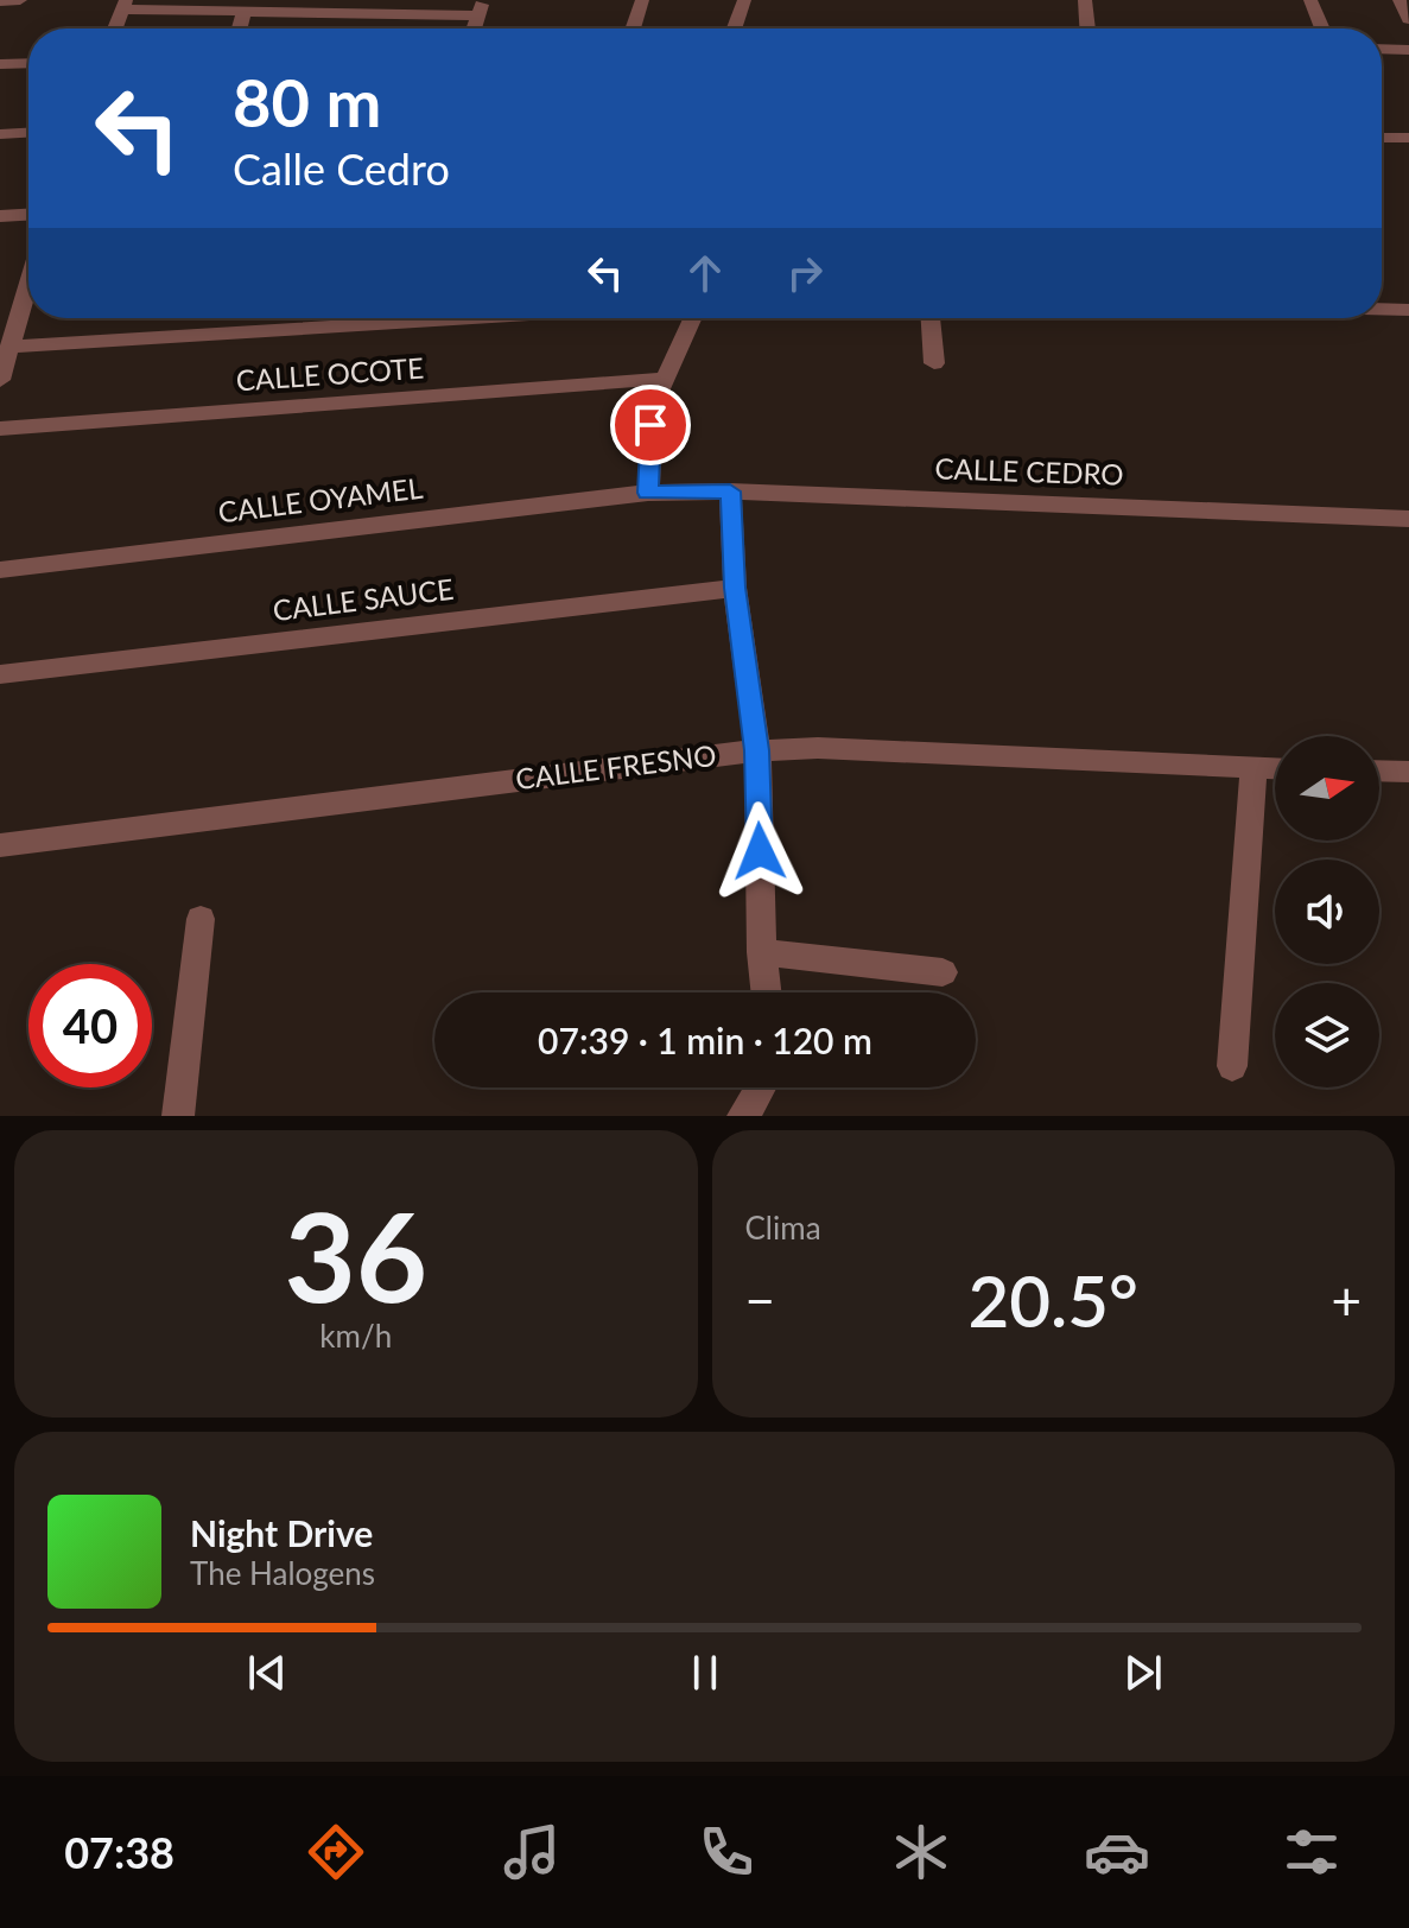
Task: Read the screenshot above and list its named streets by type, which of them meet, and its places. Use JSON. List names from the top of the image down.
{
  "streets": {
    "street": [
      "CALLE OCOTE",
      "CALLE CEDRO",
      "CALLE OYAMEL",
      "CALLE SAUCE",
      "CALLE FRESNO"
    ]
  },
  "crossings": [
    ["CALLE CEDRO", "CALLE OYAMEL"]
  ],
  "north": "right",
  "page": {
    "turn": ["80 m", "Calle Cedro"],
    "limit": "40",
    "trip": "07:39 · 1 min · 120 m",
    "tile": [
      ["36", "km/h"],
      "Clima"
    ],
    "heat": ["−", "20.5°", "+"],
    "song": ["Night Drive", "The Halogens"],
    "tabs": "07:38"
  }
}
